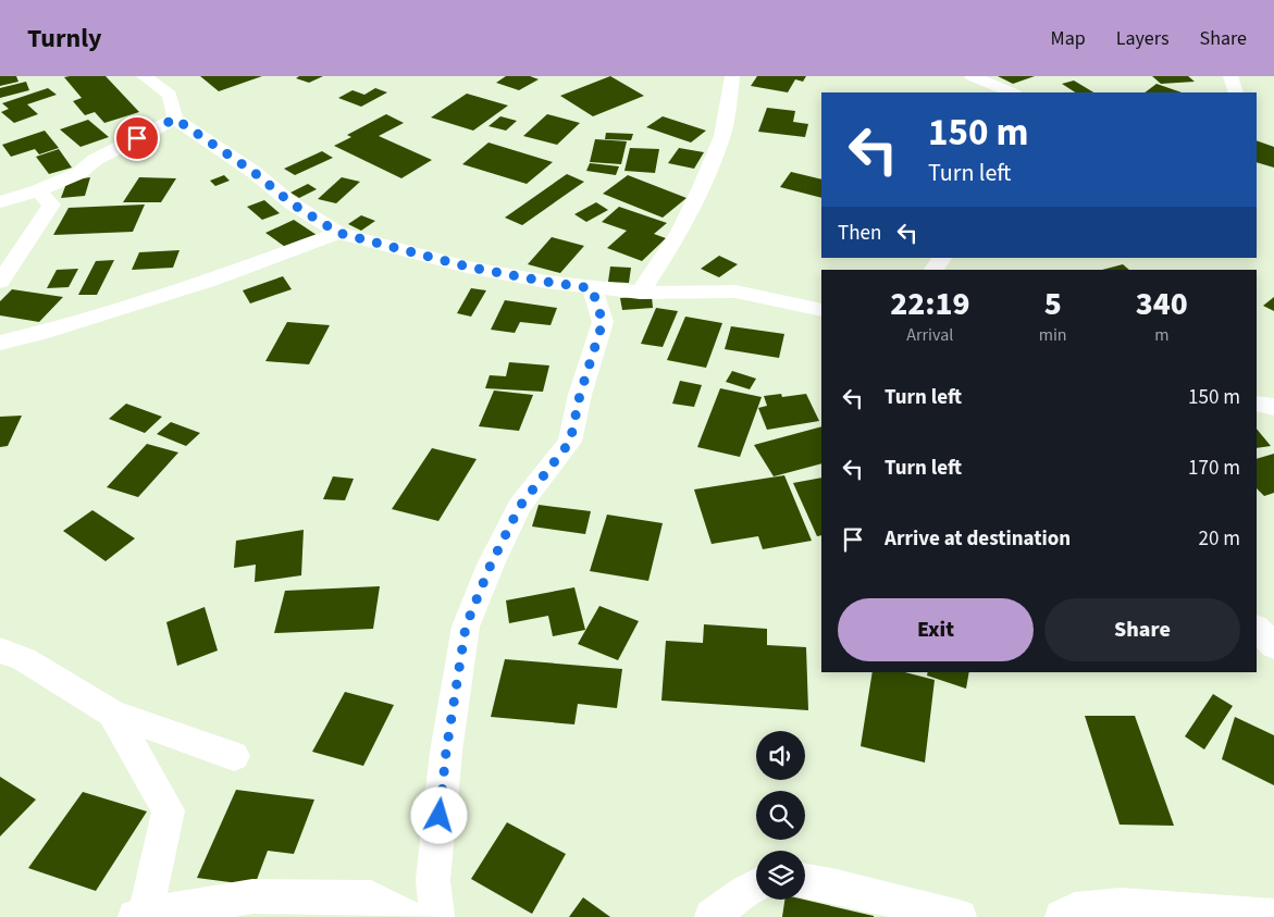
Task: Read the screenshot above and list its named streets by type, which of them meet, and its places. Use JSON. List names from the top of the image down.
{
  "page": {
    "header": "Turnly",
    "nav": ["Map", "Layers", "Share"],
    "turn": ["150 m", "Turn left"],
    "then": "Then",
    "eta": [
      "22:19",
      "Arrival",
      "5",
      "min",
      "340",
      "m"
    ],
    "list": [
      {
        "name": "Turn left",
        "value": "150 m"
      },
      {
        "name": "Turn left",
        "value": "170 m"
      },
      {
        "name": "Arrive at destination",
        "value": "20 m"
      }
    ],
    "buttons": ["Exit", "Share"]
  }
}
